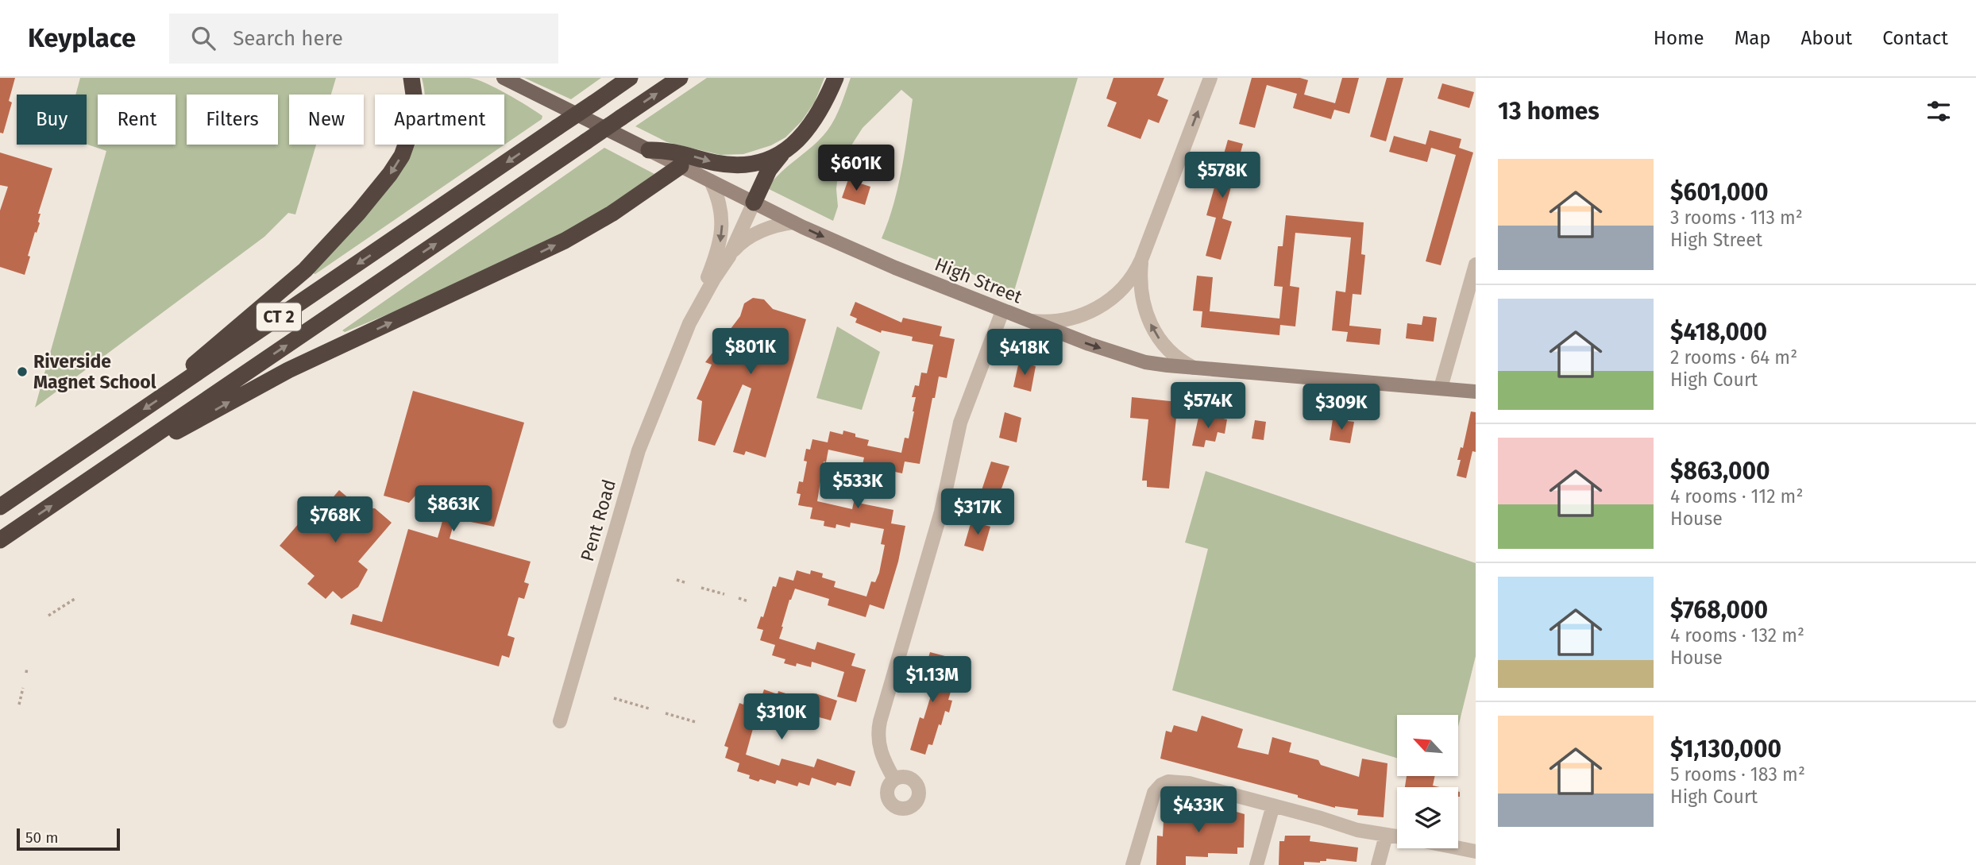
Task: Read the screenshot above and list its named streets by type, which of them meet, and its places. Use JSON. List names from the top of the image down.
{
  "streets": {
    "highway": ["CT 2"],
    "main road": ["High Street"],
    "street": ["Pent Road"]
  },
  "crossings": [
    ["High Street", "Pent Road"]
  ],
  "one_way": ["High Street"],
  "places": ["Riverside Magnet School"],
  "scale_bar": "50 m",
  "north": "top left",
  "page": {
    "header": "Keyplace",
    "search": "Search here",
    "nav": [
      "Home",
      "Map",
      "About",
      "Contact"
    ],
    "heading": "13 homes",
    "chip": [
      "Buy",
      "Rent",
      "Filters",
      "New",
      "Apartment"
    ],
    "price": [
      "$601K",
      "$578K",
      "$801K",
      "$418K",
      "$574K",
      "$309K",
      "$533K",
      "$863K",
      "$317K",
      "$768K",
      "$1.13M",
      "$310K",
      "$433K"
    ],
    "list": [
      {
        "name": "$601,000",
        "note": "3 rooms · 113 m² · High Street"
      },
      {
        "name": "$418,000",
        "note": "2 rooms · 64 m² · High Court"
      },
      {
        "name": "$863,000",
        "note": "4 rooms · 112 m² · House"
      },
      {
        "name": "$768,000",
        "note": "4 rooms · 132 m² · House"
      },
      {
        "name": "$1,130,000",
        "note": "5 rooms · 183 m² · High Court"
      }
    ],
    "scale": "50 m"
  }
}
